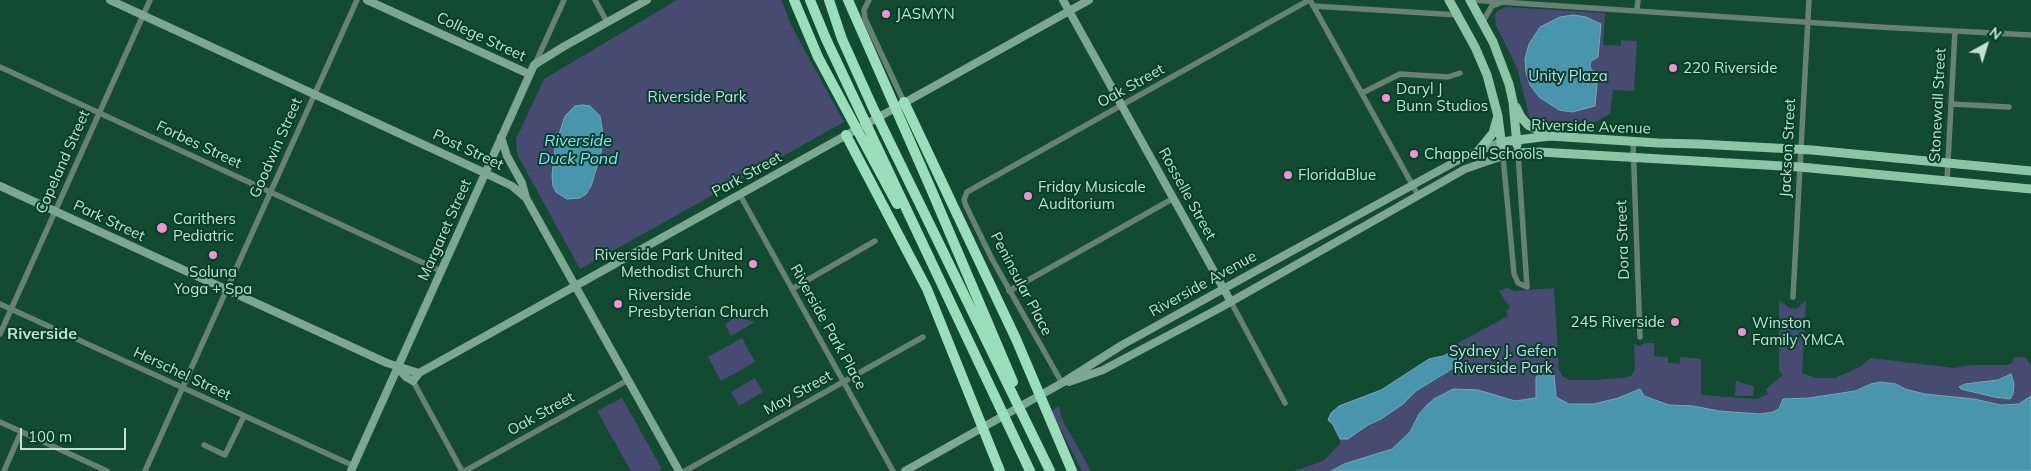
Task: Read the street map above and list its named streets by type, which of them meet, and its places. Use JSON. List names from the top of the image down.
{
  "streets": {
    "main road": ["Riverside Avenue"],
    "street": [
      "College Street",
      "Oak Street",
      "Stonewall Street",
      "Forbes Street",
      "Goodwin Street",
      "Jackson Street",
      "Post Street",
      "Copeland Street",
      "Park Street",
      "Rosselle Street",
      "Margaret Street",
      "Dora Street",
      "Peninsular Place",
      "Riverside Park Place",
      "Herschel Street",
      "May Street"
    ]
  },
  "crossings": [
    ["College Street", "Margaret Street"],
    ["Oak Street", "Post Street"],
    ["Oak Street", "Rosselle Street"],
    ["Oak Street", "Peninsular Place"],
    ["Stonewall Street", "Riverside Avenue"],
    ["Riverside Avenue", "Jackson Street"],
    ["Riverside Avenue", "Rosselle Street"],
    ["Riverside Avenue", "Dora Street"],
    ["Riverside Avenue", "Peninsular Place"],
    ["Forbes Street", "Goodwin Street"],
    ["Forbes Street", "Copeland Street"],
    ["Forbes Street", "Margaret Street"],
    ["Goodwin Street", "Post Street"],
    ["Goodwin Street", "Park Street"],
    ["Goodwin Street", "Herschel Street"],
    ["Post Street", "Copeland Street"],
    ["Post Street", "Park Street"],
    ["Post Street", "Margaret Street"],
    ["Copeland Street", "Park Street"],
    ["Copeland Street", "Herschel Street"],
    ["Park Street", "Rosselle Street"],
    ["Park Street", "Margaret Street"],
    ["Park Street", "Riverside Park Place"],
    ["Margaret Street", "Herschel Street"],
    ["Riverside Park Place", "May Street"]
  ],
  "districts": ["Riverside"],
  "water": ["Riverside Duck Pond"],
  "parks": ["Unity Plaza", "Riverside Park", "Sydney J. Gefen Riverside Park"],
  "places": [
    "JASMYN",
    "220 Riverside",
    "Daryl J Bunn Studios",
    "Chappell Schools",
    "FloridaBlue",
    "Friday Musicale Auditorium",
    "Carithers Pediatric",
    "Soluna Yoga + Spa",
    "Riverside Park United Methodist Church",
    "Riverside Presbyterian Church",
    "245 Riverside",
    "Winston Family YMCA"
  ],
  "scale_bar": "100 m",
  "north": "top right"
}
